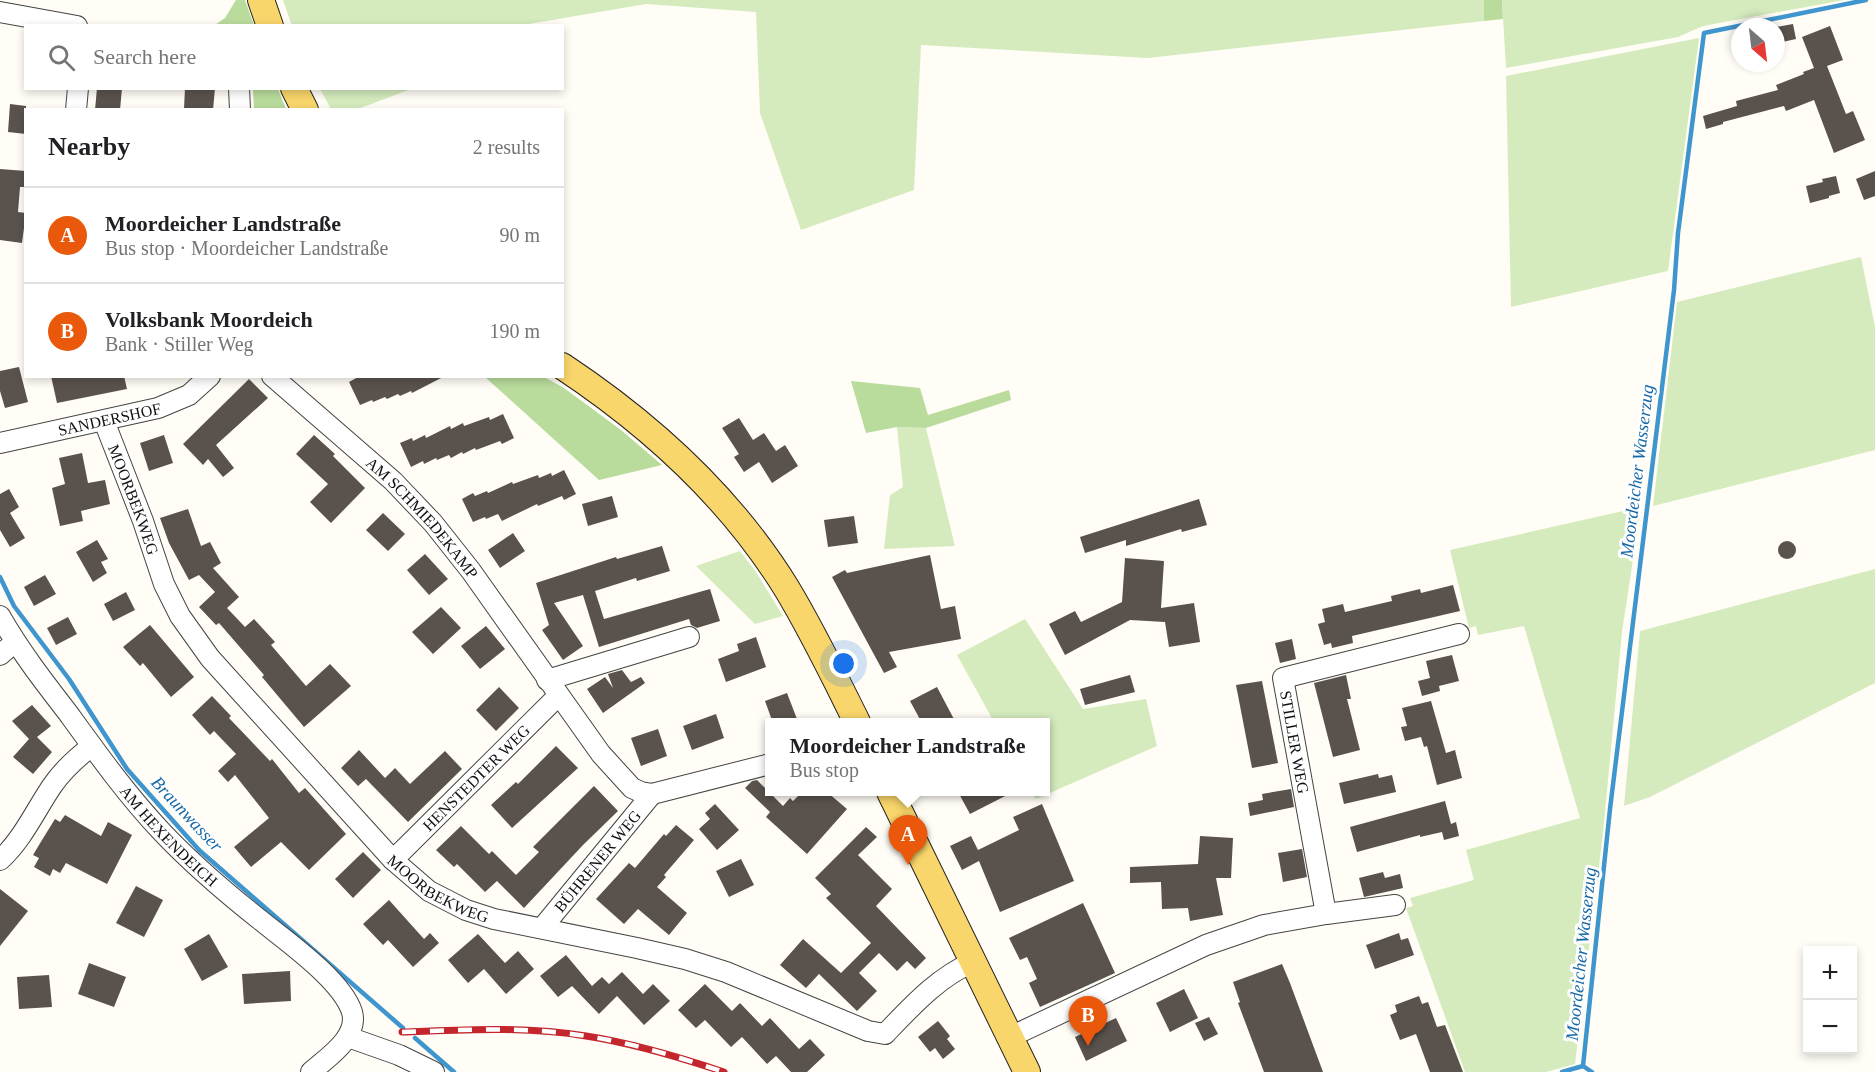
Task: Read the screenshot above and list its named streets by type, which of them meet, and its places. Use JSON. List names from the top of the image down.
{
  "streets": {
    "street": [
      "SANDERSHOF",
      "MOORBEKWEG",
      "AM SCHMIEDEKAMP",
      "STILLER WEG",
      "HENSTEDTER WEG",
      "AM HEXENDEICH",
      "BÜHRENER WEG"
    ]
  },
  "crossings": [
    ["SANDERSHOF", "MOORBEKWEG"],
    ["MOORBEKWEG", "HENSTEDTER WEG"],
    ["MOORBEKWEG", "BÜHRENER WEG"],
    ["AM SCHMIEDEKAMP", "HENSTEDTER WEG"],
    ["AM SCHMIEDEKAMP", "BÜHRENER WEG"]
  ],
  "water": ["Moordeicher Wasserzug", "Braunwasser"],
  "north": "bottom right",
  "page": {
    "search": "Search here",
    "heading": ["Nearby", "2 results"],
    "list": [
      {
        "mark": "A",
        "name": "Moordeicher Landstraße",
        "note": "Bus stop · Moordeicher Landstraße",
        "value": "90 m"
      },
      {
        "mark": "B",
        "name": "Volksbank Moordeich",
        "note": "Bank · Stiller Weg",
        "value": "190 m"
      }
    ],
    "popup": ["Moordeicher Landstraße", "Bus stop"],
    "pins": ["A", "B"],
    "map_buttons": ["+", "−"]
  }
}
